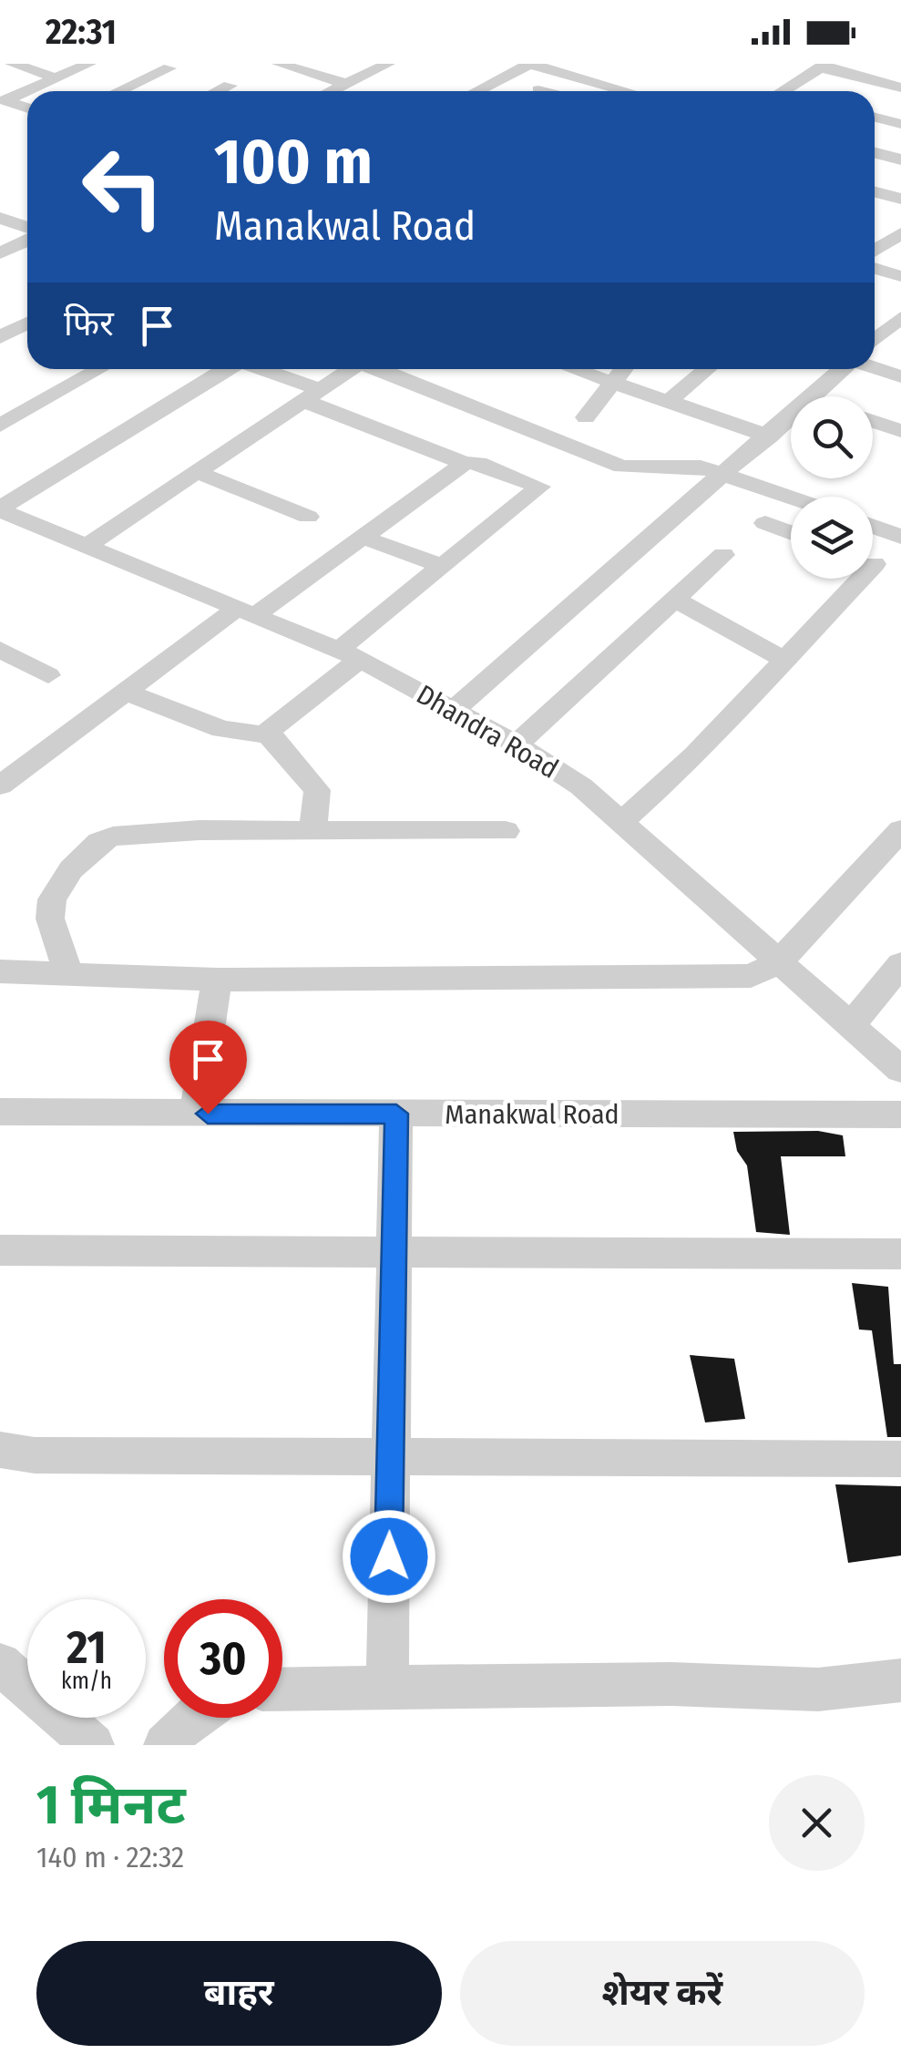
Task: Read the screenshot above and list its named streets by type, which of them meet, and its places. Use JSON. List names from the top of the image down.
{
  "streets": {
    "street": ["Dhandra Road", "Manakwal Road"]
  },
  "page": {
    "status": "22:31",
    "turn": ["100 m", "Manakwal Road"],
    "then": "फिर",
    "speed": "21 km/h",
    "limit": "30",
    "heading": ["1 मिनट", "140 m · 22:32"],
    "buttons": ["बाहर", "शेयर करें"]
  }
}
